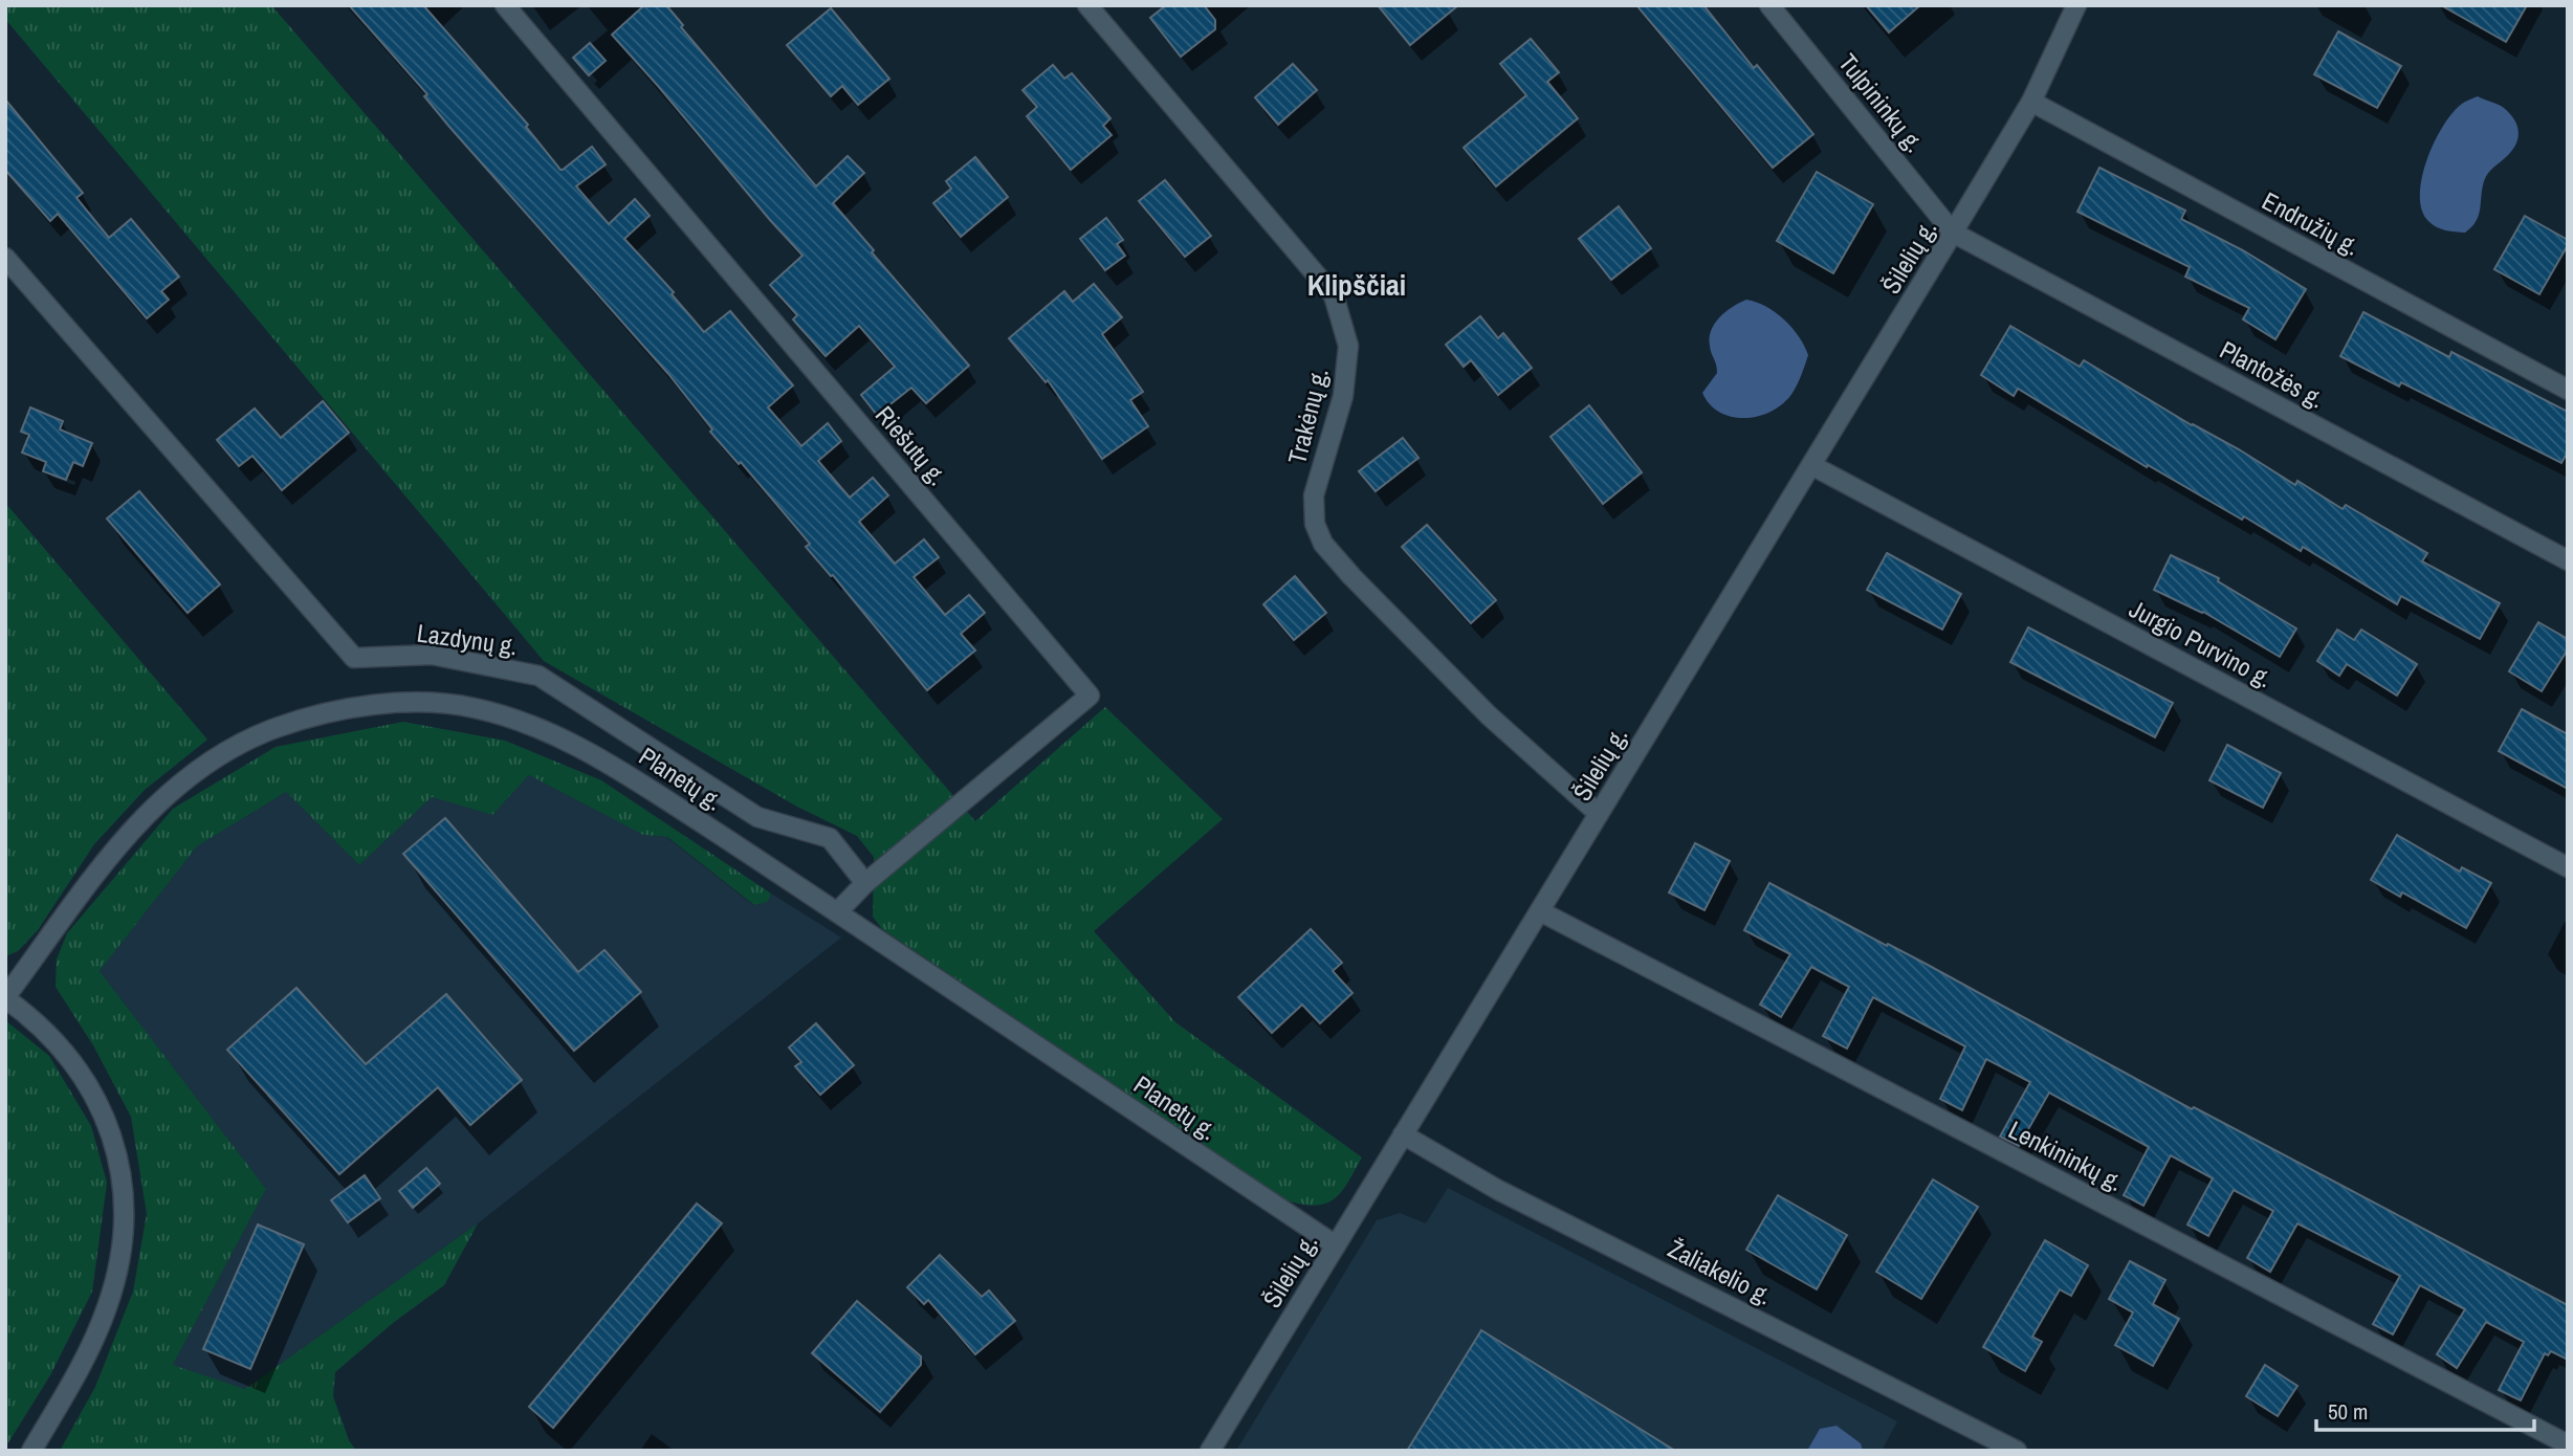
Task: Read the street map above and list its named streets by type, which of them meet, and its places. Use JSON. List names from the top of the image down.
{
  "streets": {
    "street": [
      "Tulpininkų g.",
      "Endružių g.",
      "Šilelių g.",
      "Plantožės g.",
      "Trakėnų g.",
      "Riešutų g.",
      "Lazdynų g.",
      "Jurgio Purvino g.",
      "Planetų g.",
      "Lenkininkų g.",
      "Žaliakelio g."
    ]
  },
  "crossings": [
    ["Tulpininkų g.", "Šilelių g."],
    ["Tulpininkų g.", "Plantožės g."],
    ["Endružių g.", "Šilelių g."],
    ["Šilelių g.", "Plantožės g."],
    ["Šilelių g.", "Trakėnų g."],
    ["Šilelių g.", "Jurgio Purvino g."],
    ["Šilelių g.", "Planetų g."],
    ["Šilelių g.", "Lenkininkų g."],
    ["Šilelių g.", "Žaliakelio g."],
    ["Riešutų g.", "Lazdynų g."]
  ],
  "districts": ["Klipščiai"],
  "scale_bar": "50 m"
}
